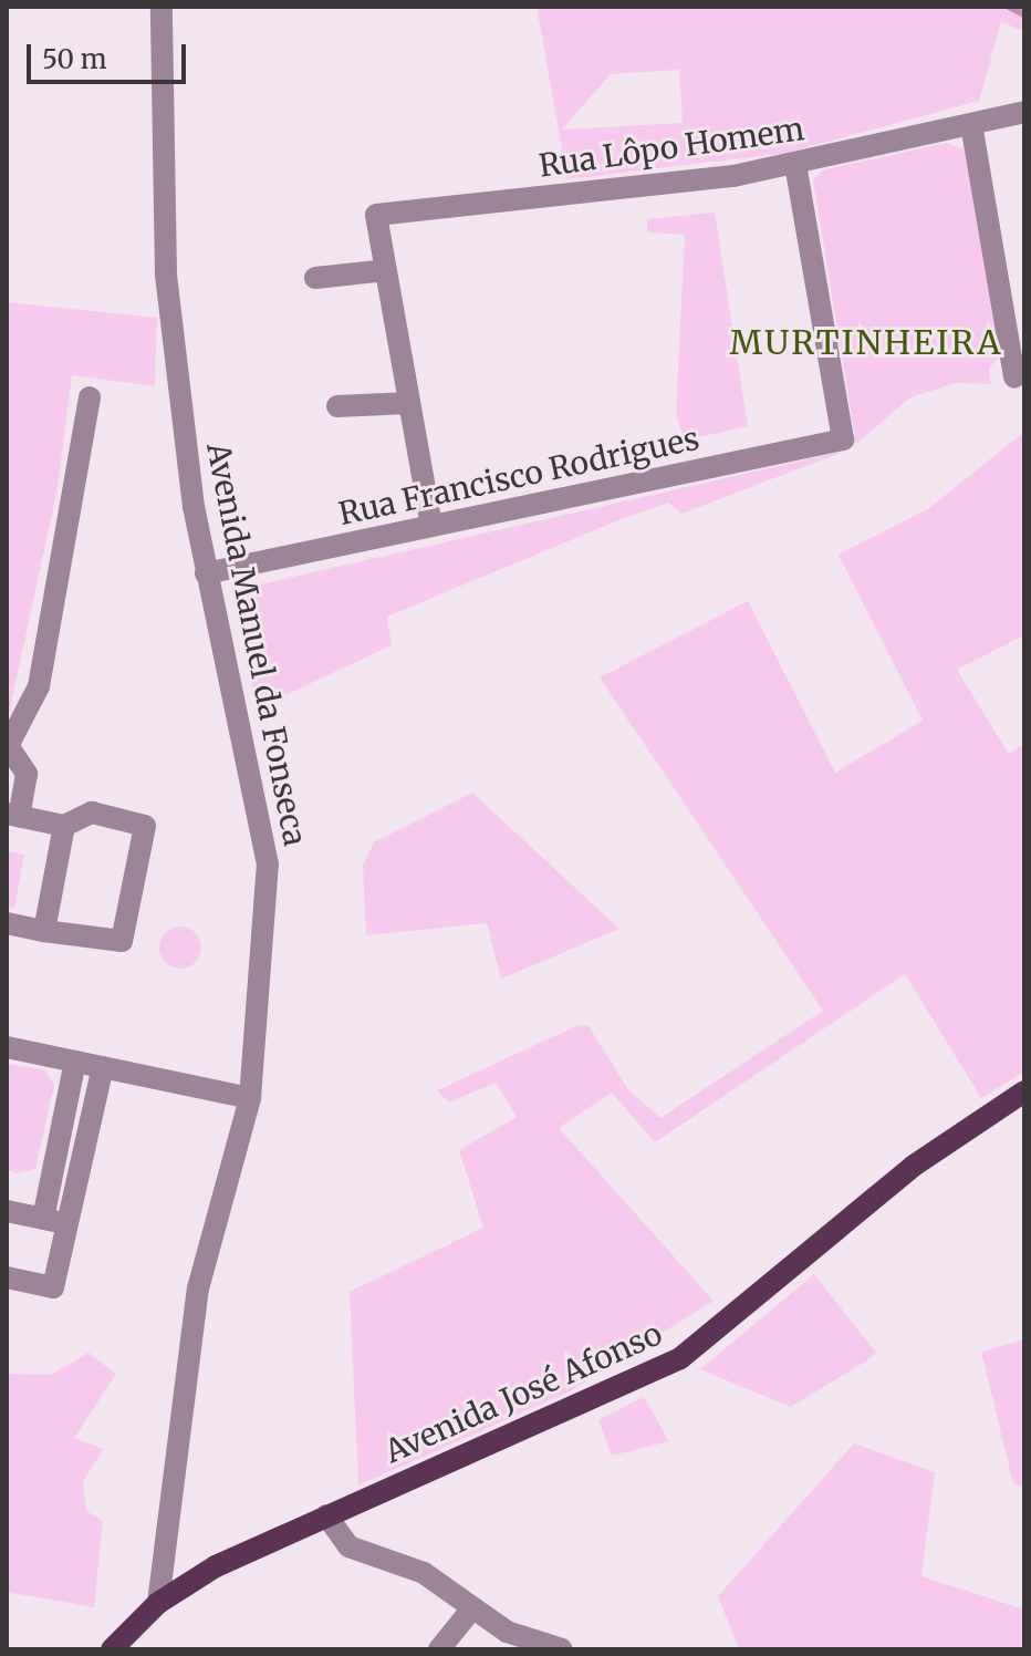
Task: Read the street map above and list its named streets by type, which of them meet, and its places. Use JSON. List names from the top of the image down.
{
  "streets": {
    "main road": ["Avenida José Afonso"],
    "street": ["Rua Lôpo Homem", "Rua Francisco Rodrigues", "Avenida Manuel da Fonseca"]
  },
  "crossings": [
    ["Rua Lôpo Homem", "Rua Francisco Rodrigues"],
    ["Rua Francisco Rodrigues", "Avenida Manuel da Fonseca"],
    ["Avenida Manuel da Fonseca", "Avenida José Afonso"]
  ],
  "districts": ["MURTINHEIRA"],
  "scale_bar": "50 m"
}
